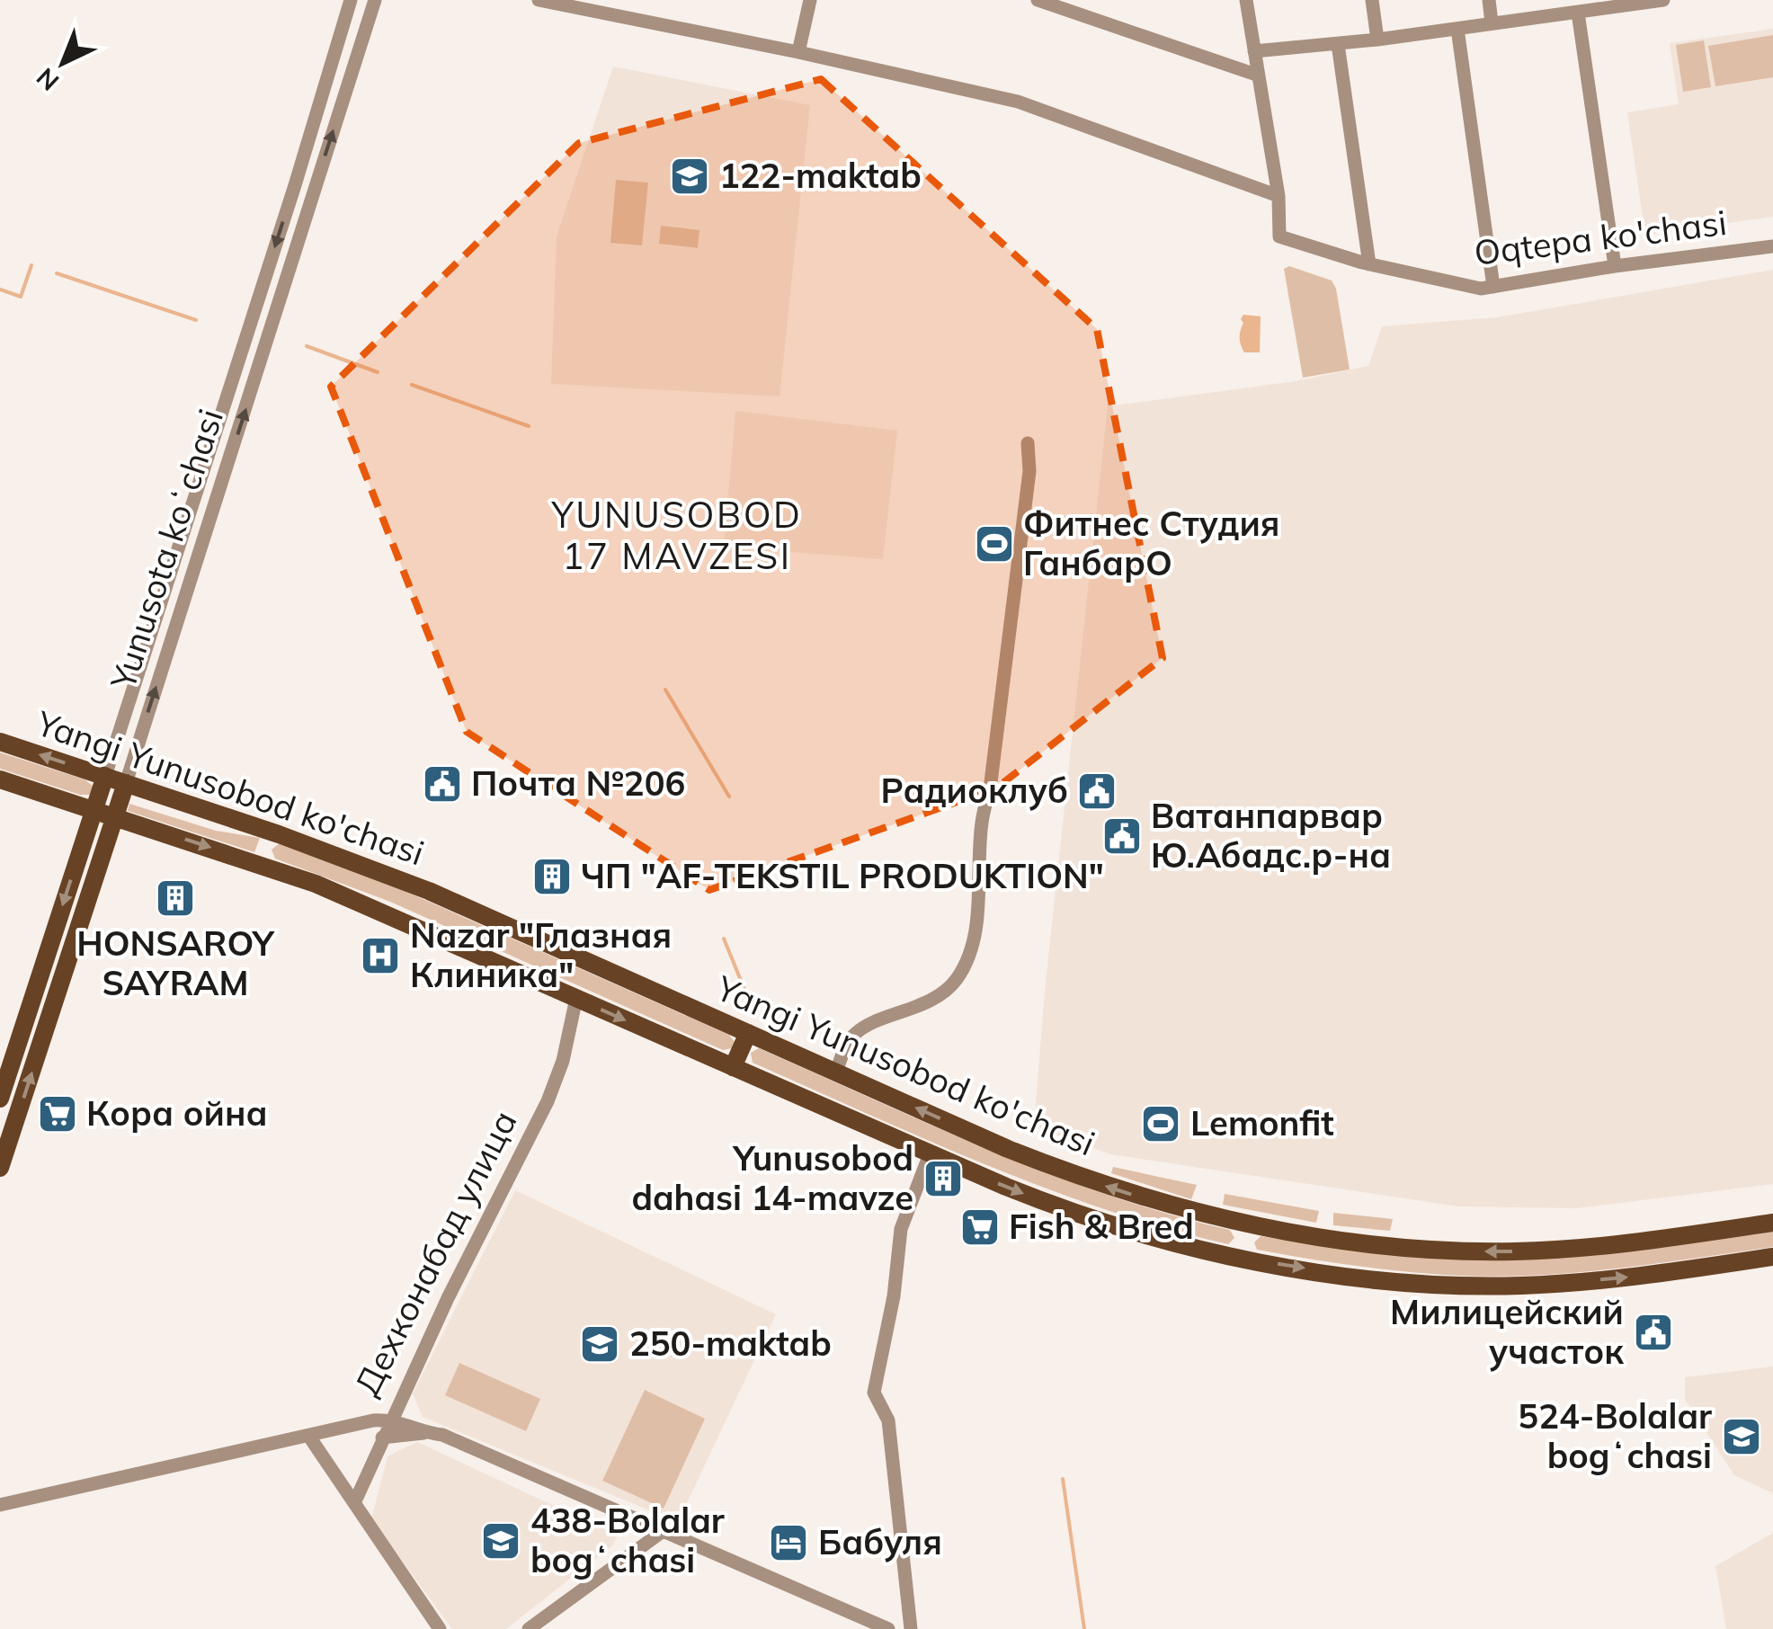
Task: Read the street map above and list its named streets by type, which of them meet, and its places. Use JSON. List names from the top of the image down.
{
  "streets": {
    "main road": ["Yunusota koʻchasi", "Yangi Yunusobod ko'chasi"],
    "street": ["Oqtepa ko'chasi", "Дехконабад улица"]
  },
  "crossings": [
    ["Yunusota koʻchasi", "Yangi Yunusobod ko'chasi"],
    ["Yangi Yunusobod ko'chasi", "Дехконабад улица"]
  ],
  "districts": ["YUNUSOBOD 17 MAVZESI"],
  "places": {
    "school or university": [
      "122-maktab",
      "250-maktab",
      "524-Bolalar bogʻchasi",
      "438-Bolalar bogʻchasi"
    ],
    "sports": ["Фитнес Студия ГанбарО", "Lemonfit"],
    "public building": [
      "Почта №206",
      "Радиоклуб",
      "Ватанпарвар Ю.Абадс.р-на",
      "Милицейский участок"
    ],
    "building": ["ЧП \"AF-TEKSTIL PRODUKTION\"", "HONSAROY SAYRAM", "Yunusobod dahasi 14-mavze"],
    "hospital": ["Nazar \"Глазная Клиника\""],
    "supermarket": ["Кора ойна", "Fish & Bred"],
    "hotel": ["Бабуля"]
  },
  "north": "bottom left"
}
